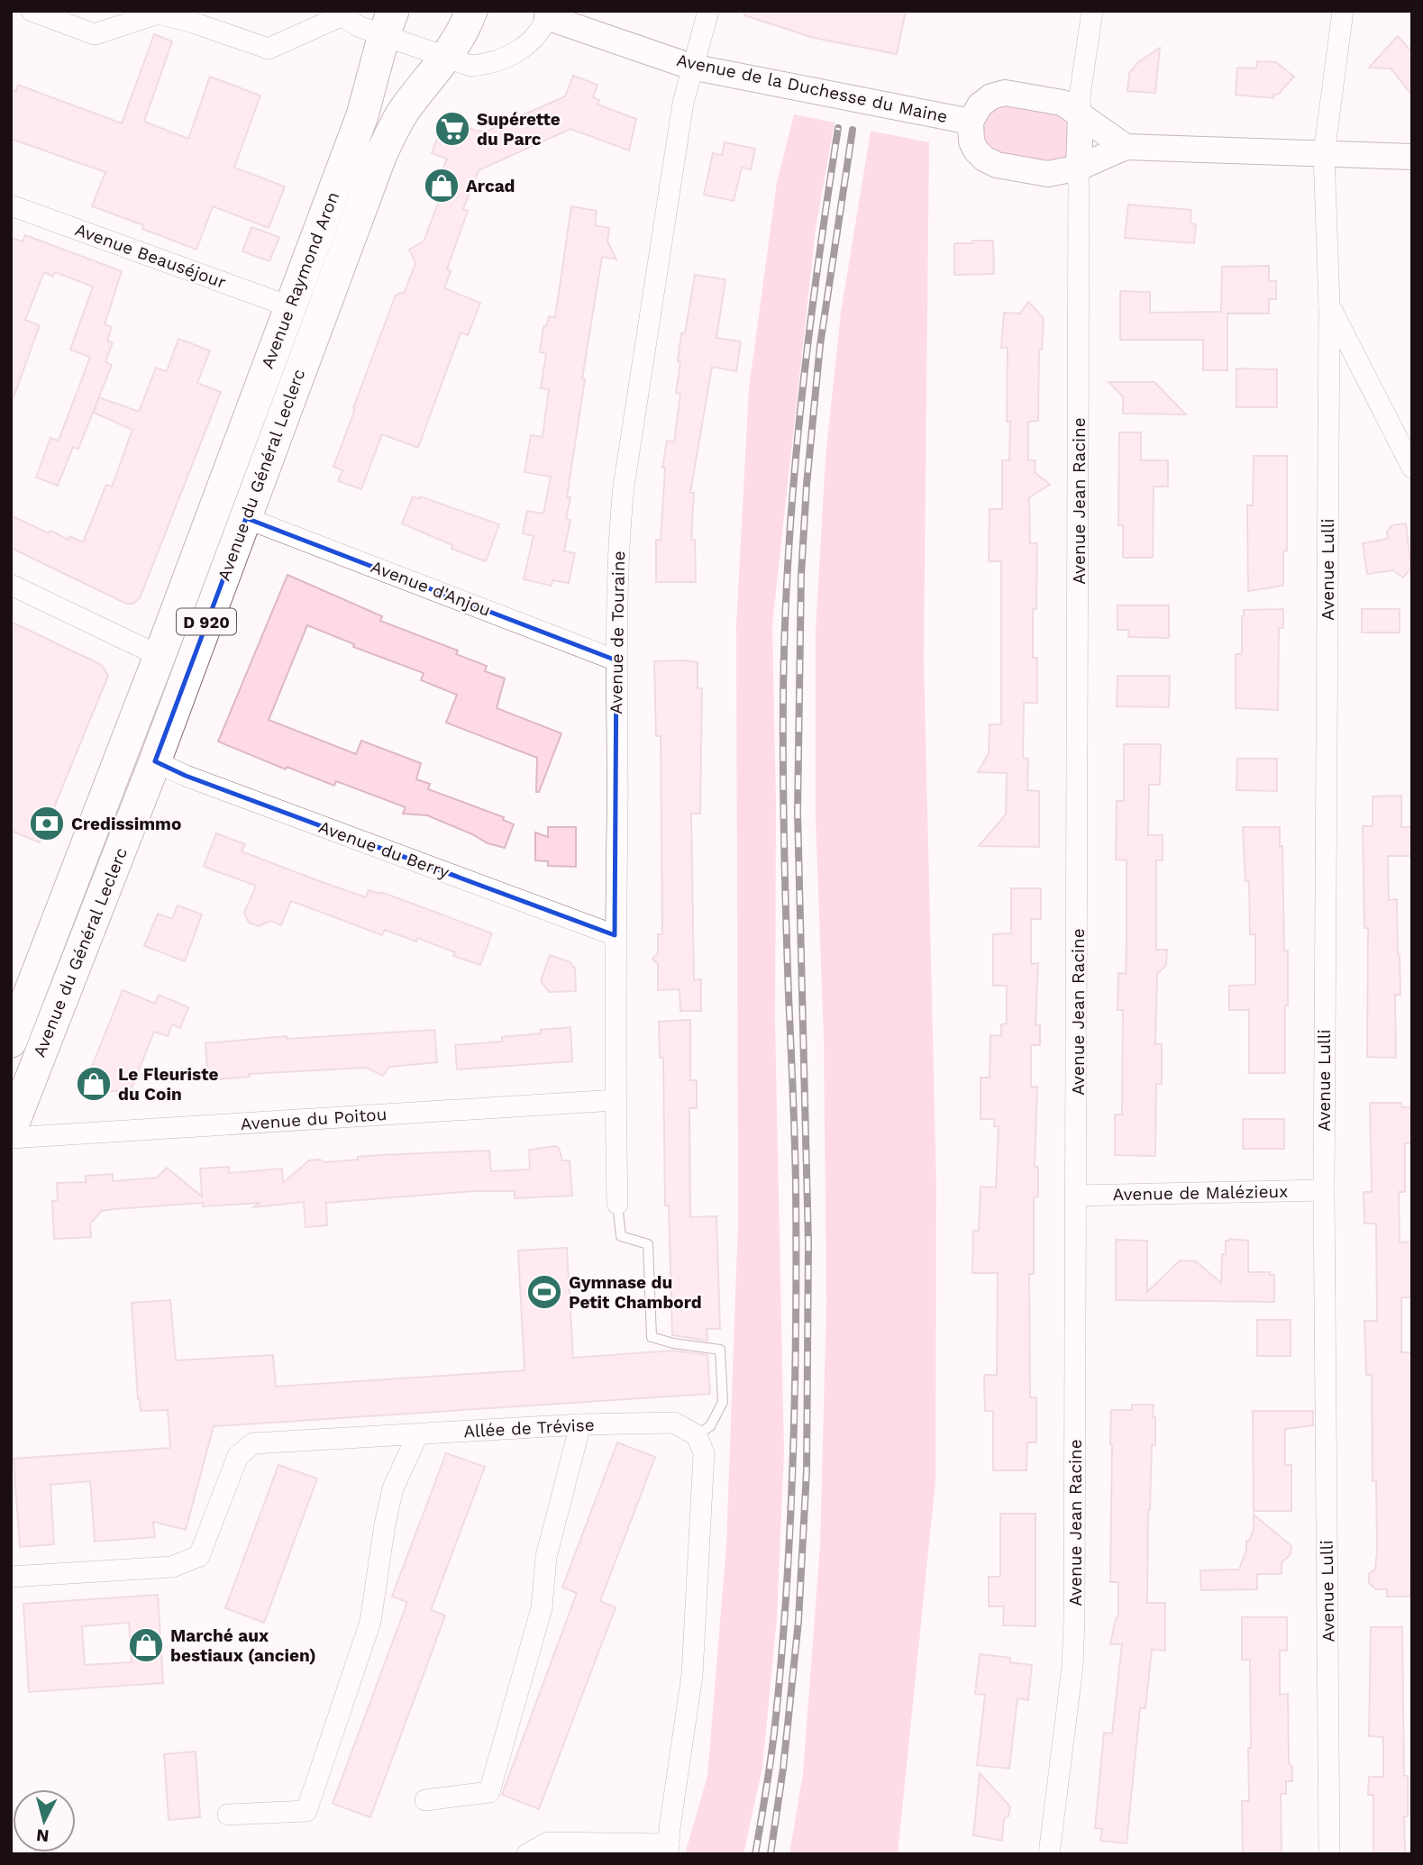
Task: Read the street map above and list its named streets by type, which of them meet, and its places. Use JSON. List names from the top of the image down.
{
  "streets": {
    "main road": ["Avenue Raymond Aron", "Avenue du Général Leclerc", "D 920"],
    "street": [
      "Avenue de la Duchesse du Maine",
      "Avenue Beauséjour",
      "Avenue Jean Racine",
      "Avenue Lulli",
      "Avenue d'Anjou",
      "Avenue de Touraine",
      "Avenue du Berry",
      "Avenue du Poitou",
      "Avenue de Malézieux",
      "Allée de Trévise"
    ]
  },
  "crossings": [
    ["Avenue de la Duchesse du Maine", "Avenue Jean Racine"],
    ["Avenue de la Duchesse du Maine", "Avenue Lulli"],
    ["Avenue de la Duchesse du Maine", "Avenue de Touraine"],
    ["Avenue Beauséjour", "Avenue Raymond Aron"],
    ["Avenue Raymond Aron", "Avenue du Général Leclerc"],
    ["Avenue du Général Leclerc", "Avenue d'Anjou"],
    ["Avenue du Général Leclerc", "Avenue du Berry"],
    ["Avenue Jean Racine", "Avenue de Malézieux"],
    ["Avenue Lulli", "Avenue de Malézieux"],
    ["Avenue d'Anjou", "Avenue de Touraine"],
    ["Avenue de Touraine", "Avenue du Berry"],
    ["Avenue de Touraine", "Avenue du Poitou"]
  ],
  "places": {
    "supermarket": ["Supérette du Parc"],
    "shop": ["Arcad", "Le Fleuriste du Coin", "Marché aux bestiaux (ancien)"],
    "bank": ["Credissimmo"],
    "sports": ["Gymnase du Petit Chambord"]
  },
  "north": "bottom"
}
